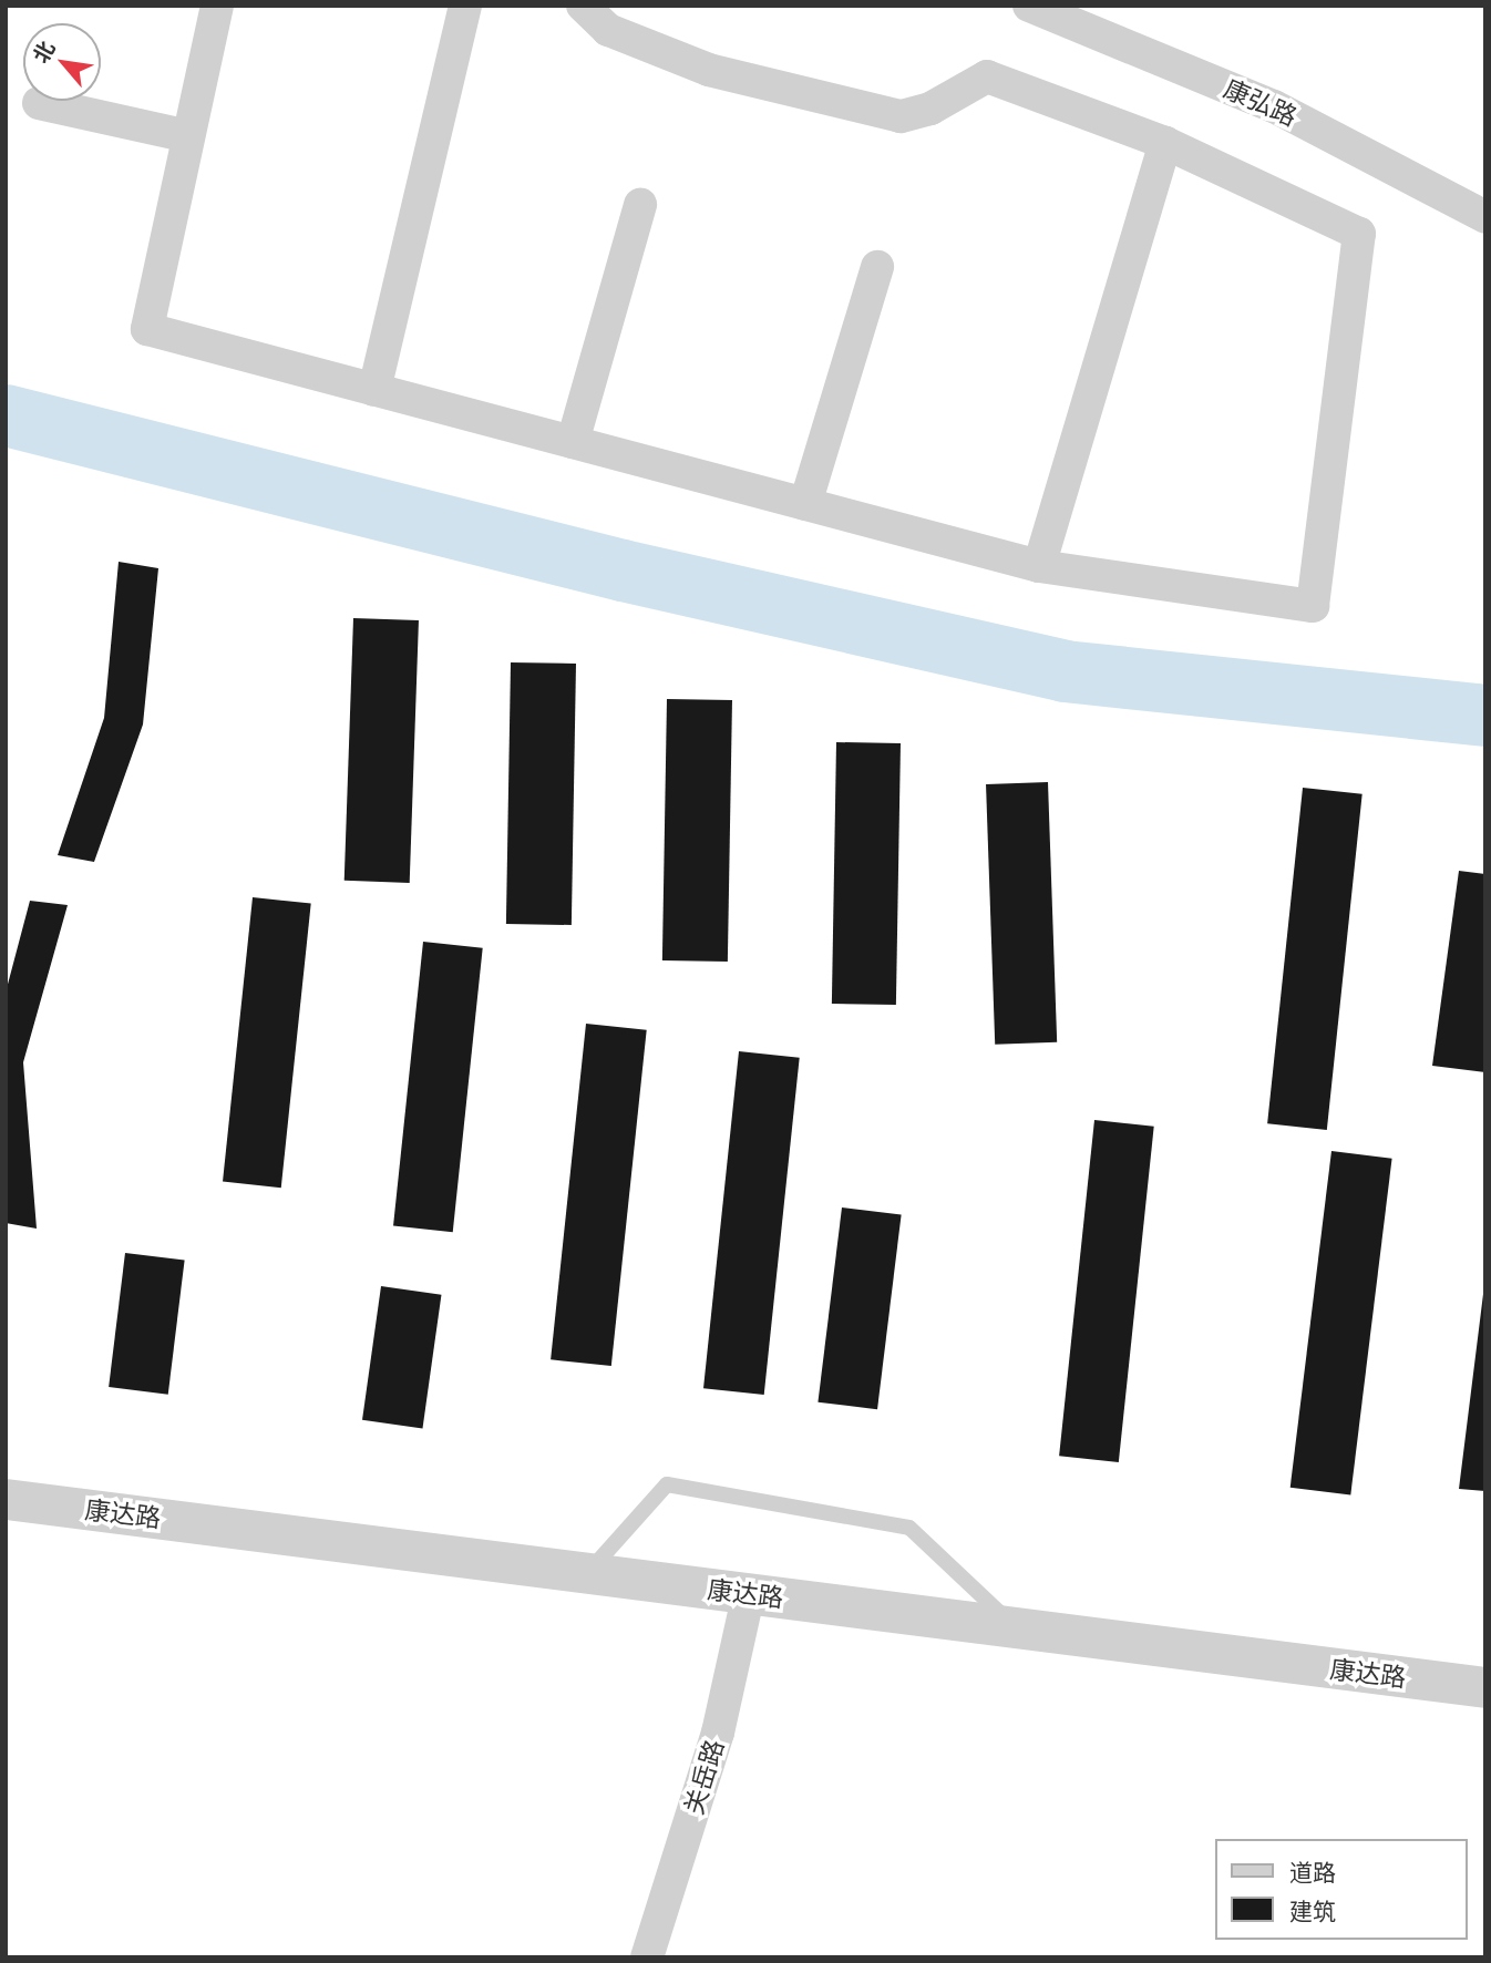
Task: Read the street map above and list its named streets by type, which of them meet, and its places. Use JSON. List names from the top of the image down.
{
  "streets": {
    "street": ["康弘路", "康达路", "关岳路"]
  },
  "crossings": [
    ["康达路", "关岳路"]
  ],
  "legend": ["道路", "建筑"],
  "north": "top left"
}
